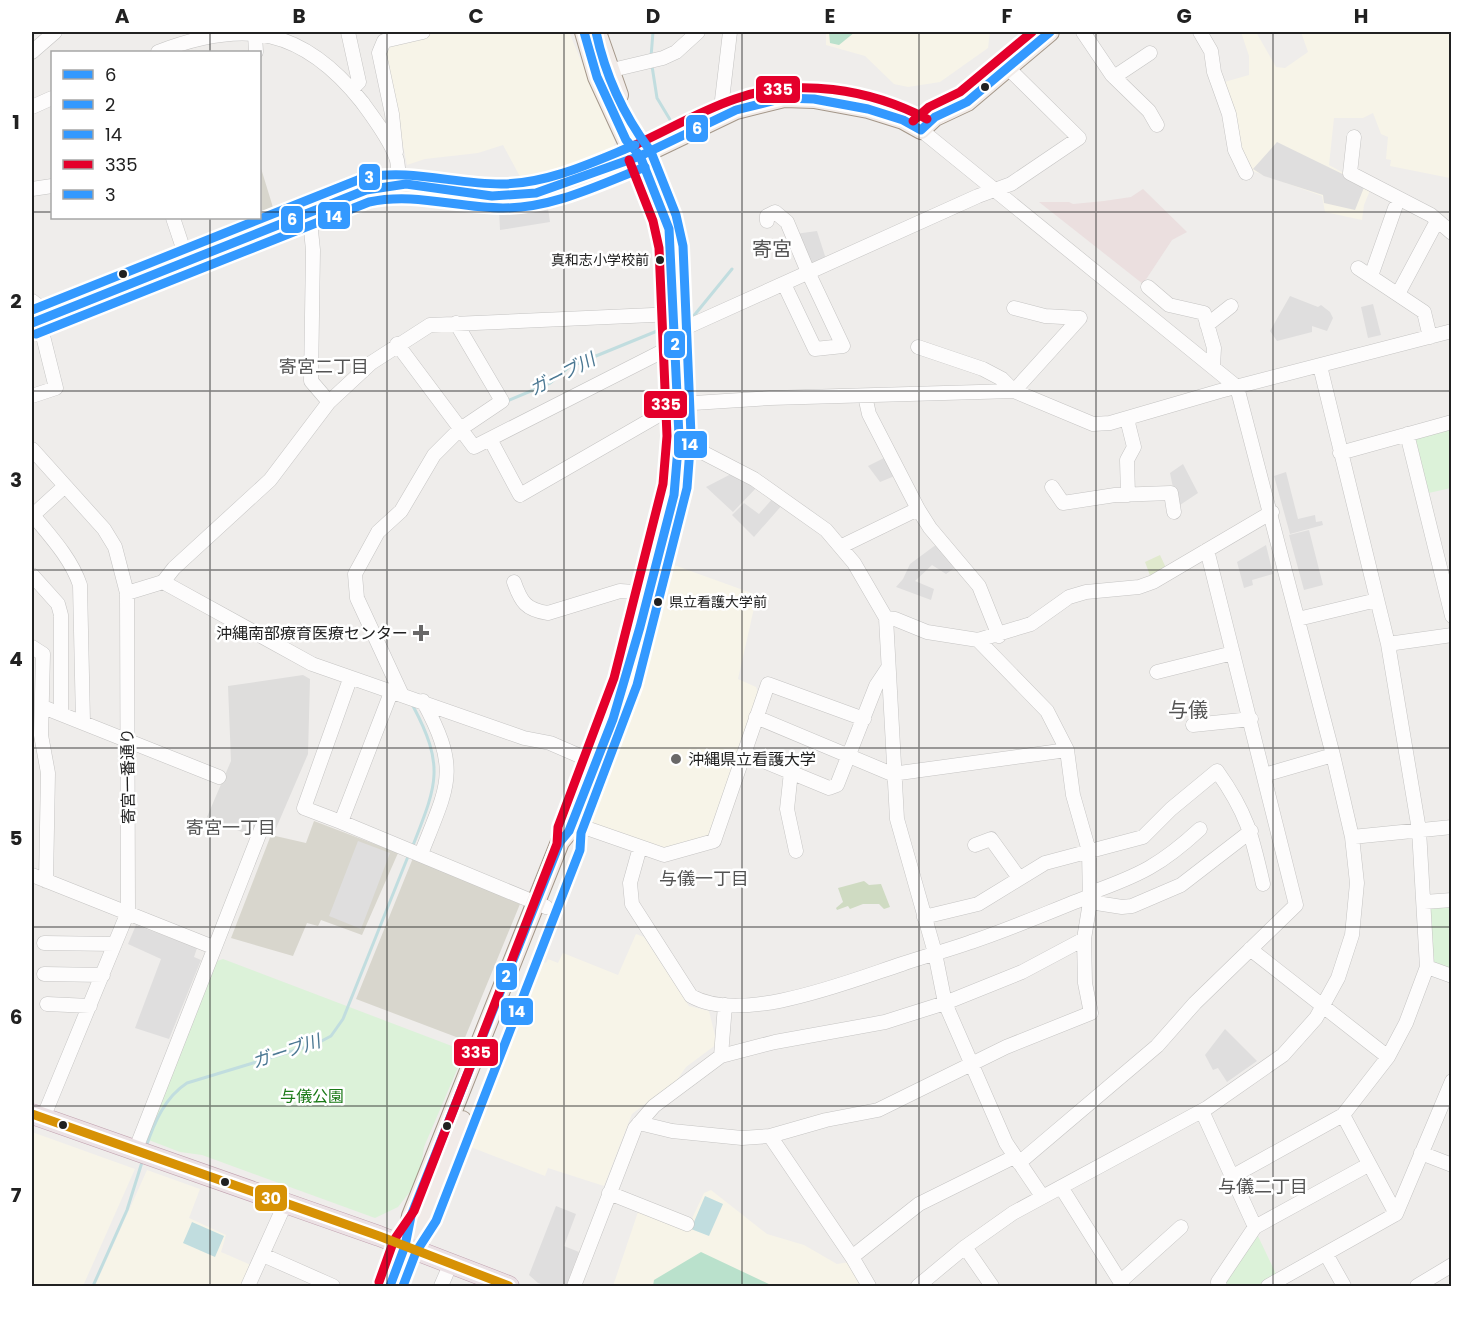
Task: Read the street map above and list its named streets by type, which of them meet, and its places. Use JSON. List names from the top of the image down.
{
  "streets": {
    "street": ["寄宮一番通り"]
  },
  "districts": [
    "寄宮",
    "寄宮二丁目",
    "与儀",
    "寄宮一丁目",
    "与儀一丁目",
    "与儀二丁目"
  ],
  "water": ["ガーブ川"],
  "parks": ["与儀公園"],
  "places": {
    "other": ["真和志小学校前", "県立看護大学前", "沖縄県立看護大学"],
    "health": ["沖縄南部療育医療センター"]
  },
  "lines": [
    "transit line 6",
    "transit line 2",
    "transit line 335",
    "transit line 3",
    "transit line 14",
    "transit line 30"
  ],
  "legend": [
    "6",
    "2",
    "14",
    "335",
    "3"
  ],
  "grid": {
    "columns": [
      "A",
      "B",
      "C",
      "D",
      "E",
      "F",
      "G",
      "H"
    ],
    "rows": [
      "1",
      "2",
      "3",
      "4",
      "5",
      "6",
      "7"
    ]
  }
}
